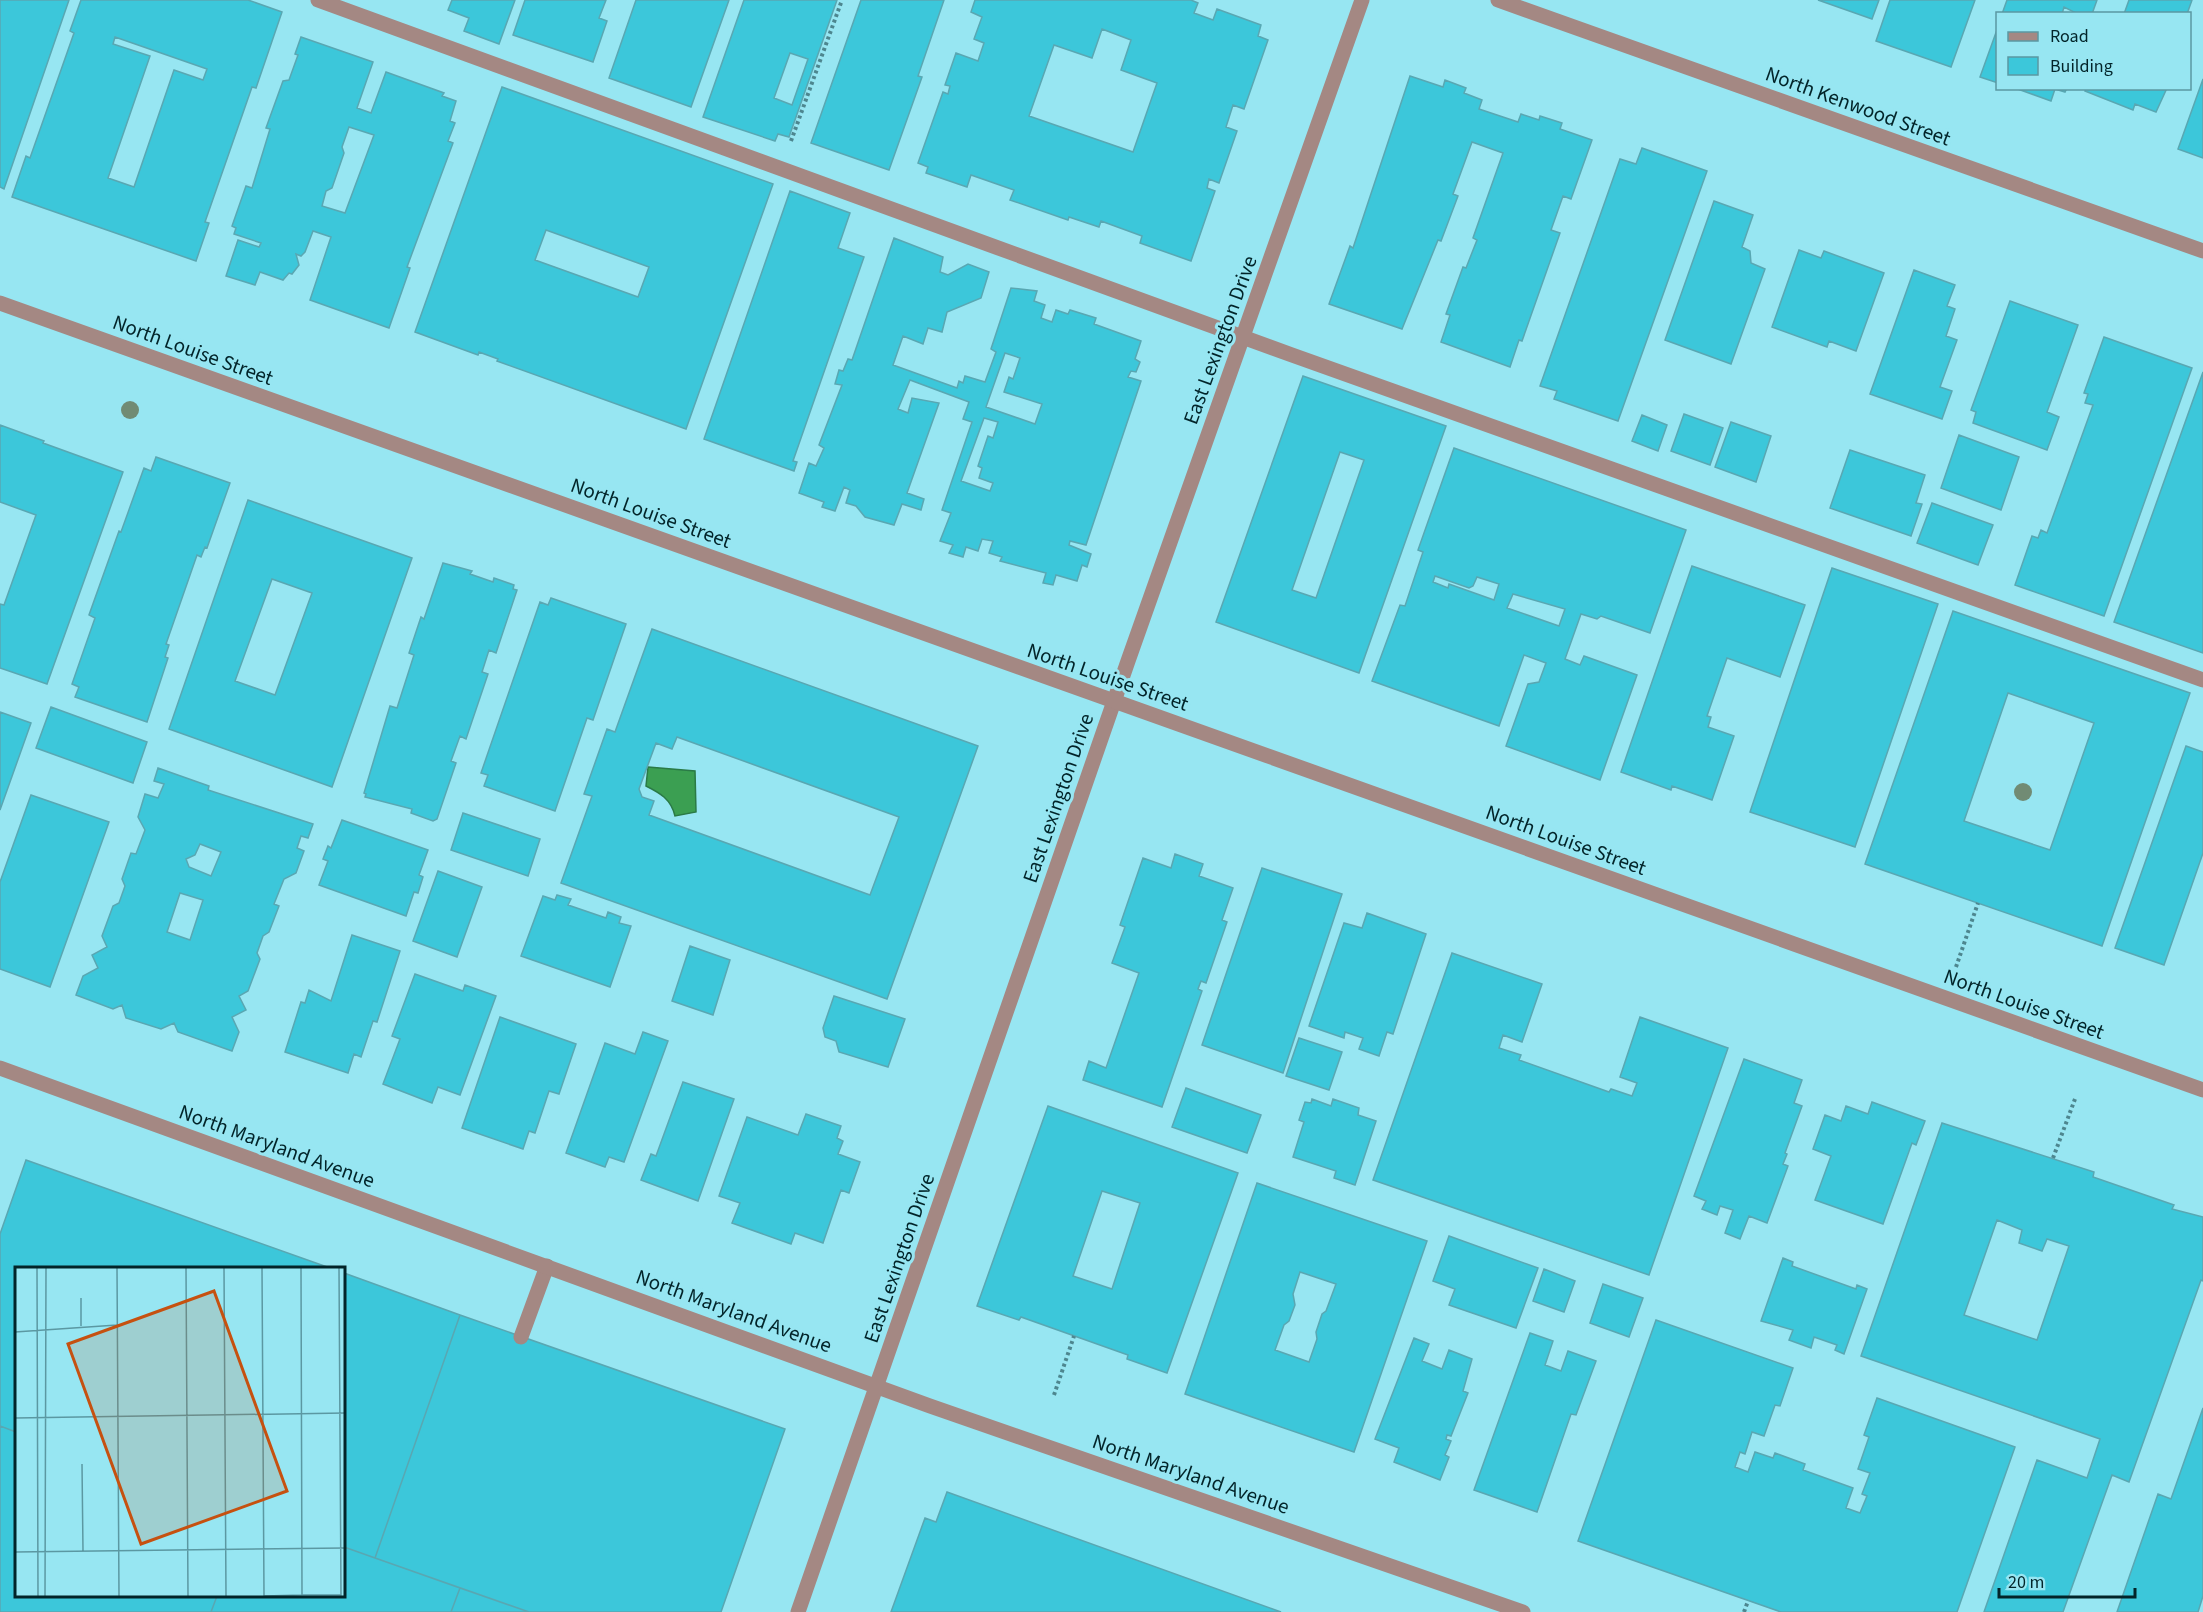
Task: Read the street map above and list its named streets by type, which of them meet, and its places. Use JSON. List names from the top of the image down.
{
  "streets": {
    "street": [
      "North Kenwood Street",
      "East Lexington Drive",
      "North Louise Street",
      "North Maryland Avenue"
    ]
  },
  "crossings": [
    ["East Lexington Drive", "North Louise Street"],
    ["East Lexington Drive", "North Maryland Avenue"]
  ],
  "legend": ["Road", "Building"],
  "scale_bar": "20 m"
}
